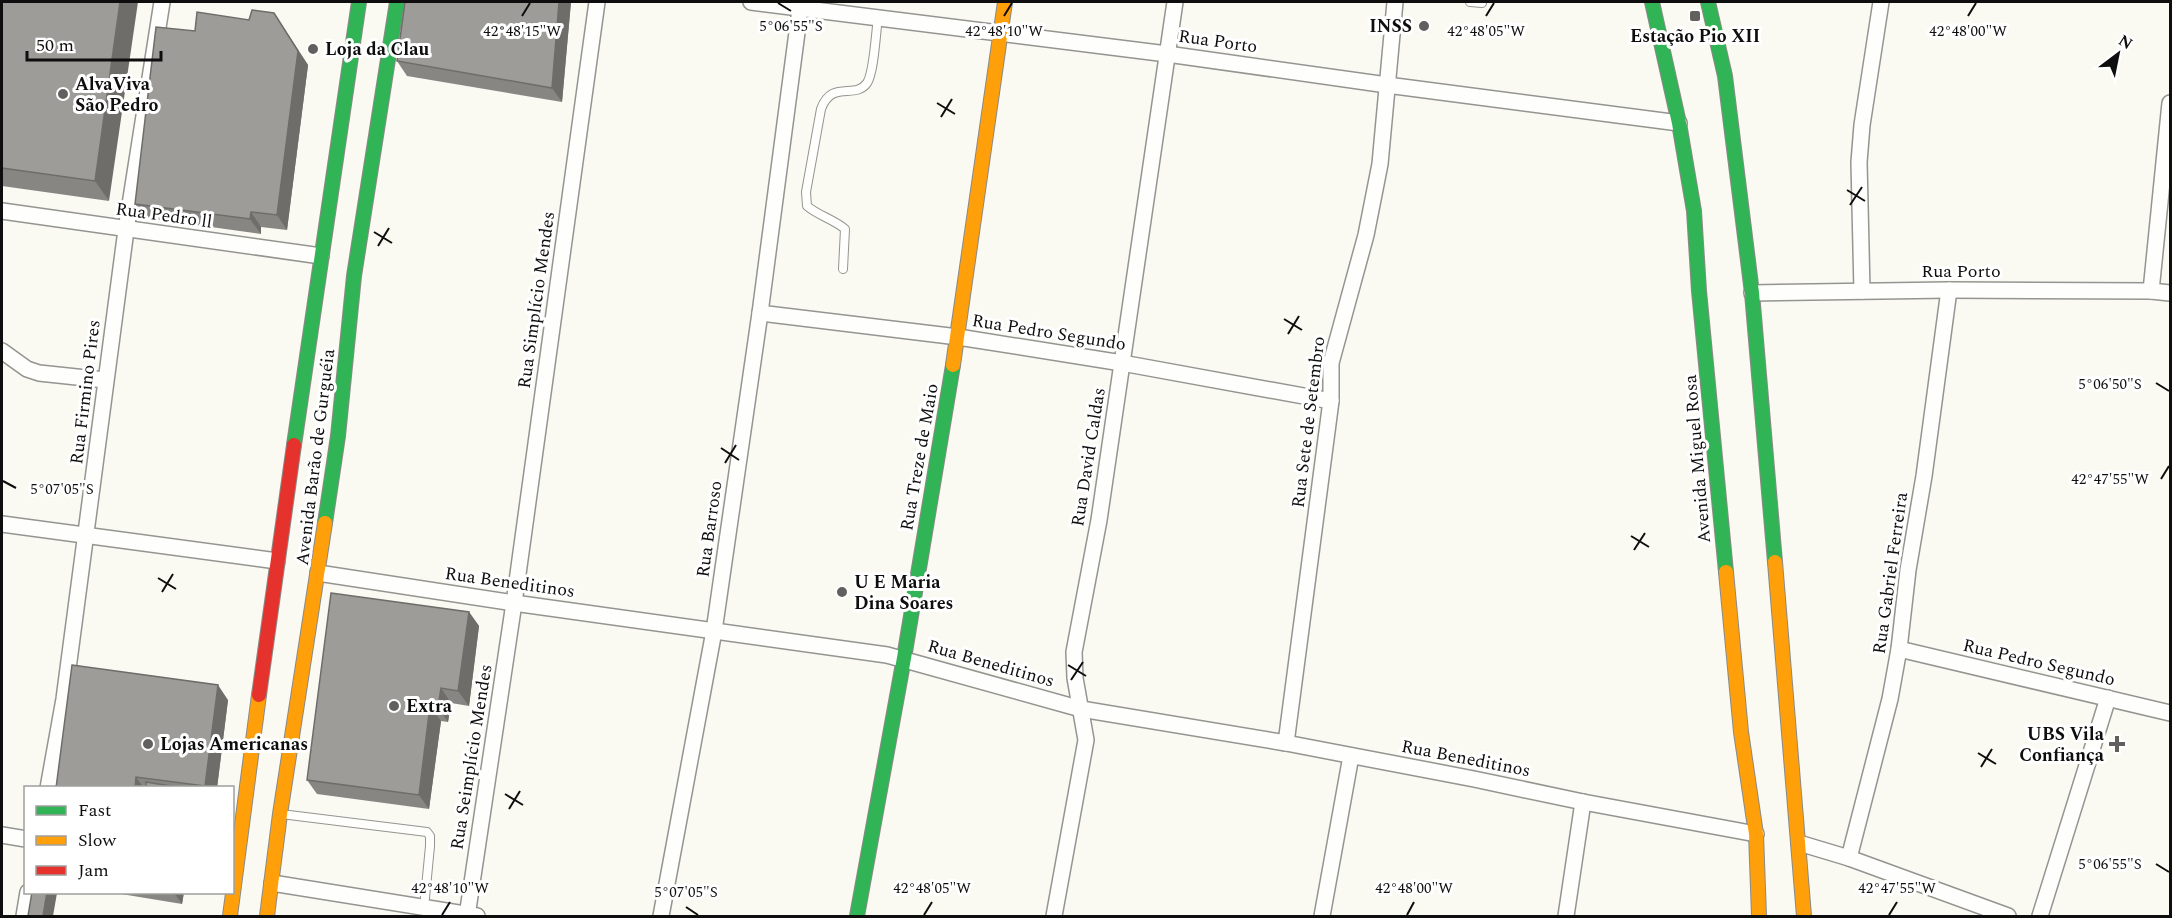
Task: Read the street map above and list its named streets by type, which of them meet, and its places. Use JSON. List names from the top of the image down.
{
  "streets": {
    "main road": ["Avenida Barão de Gurguéia", "Rua Treze de Maio", "Avenida Miguel Rosa"],
    "street": [
      "Rua Porto",
      "Rua Pedro ll",
      "Rua Simplício Mendes",
      "Rua Pedro Segundo",
      "Rua Firmino Pires",
      "Rua Sete de Setembro",
      "Rua David Caldas",
      "Rua Barroso",
      "Rua Gabriel Ferreira",
      "Rua Beneditinos",
      "Rua Seimplício Mendes"
    ]
  },
  "crossings": [
    ["Rua Porto", "Rua Sete de Setembro"],
    ["Rua Porto", "Rua Treze de Maio"],
    ["Rua Porto", "Rua David Caldas"],
    ["Rua Porto", "Avenida Miguel Rosa"],
    ["Rua Porto", "Rua Barroso"],
    ["Rua Porto", "Rua Gabriel Ferreira"],
    ["Rua Pedro ll", "Rua Firmino Pires"],
    ["Rua Pedro ll", "Avenida Barão de Gurguéia"],
    ["Rua Simplício Mendes", "Rua Beneditinos"],
    ["Rua Simplício Mendes", "Rua Seimplício Mendes"],
    ["Rua Pedro Segundo", "Rua Sete de Setembro"],
    ["Rua Pedro Segundo", "Rua Treze de Maio"],
    ["Rua Pedro Segundo", "Rua David Caldas"],
    ["Rua Pedro Segundo", "Rua Barroso"],
    ["Rua Pedro Segundo", "Rua Gabriel Ferreira"],
    ["Rua Sete de Setembro", "Rua Beneditinos"],
    ["Avenida Barão de Gurguéia", "Rua Beneditinos"],
    ["Rua Treze de Maio", "Rua Beneditinos"],
    ["Rua David Caldas", "Rua Beneditinos"],
    ["Avenida Miguel Rosa", "Rua Beneditinos"],
    ["Rua Barroso", "Rua Beneditinos"],
    ["Rua Beneditinos", "Rua Seimplício Mendes"]
  ],
  "places": {
    "transit": ["Estação Pio XII"],
    "other": [
      "INSS",
      "Loja da Clau",
      "AlvaViva São Pedro",
      "U E Maria Dina Soares",
      "Extra",
      "Lojas Americanas"
    ],
    "health": ["UBS Vila Confiança"]
  },
  "legend": ["Fast", "Slow", "Jam"],
  "scale_bar": "50 m",
  "north": "top right",
  "coordinates": [
    "5°06'55\"S",
    "42°48'15\"W",
    "42°48'10\"W",
    "42°48'05\"W",
    "42°48'00\"W",
    "5°06'50\"S",
    "42°47'55\"W",
    "5°07'05\"S"
  ]
}
